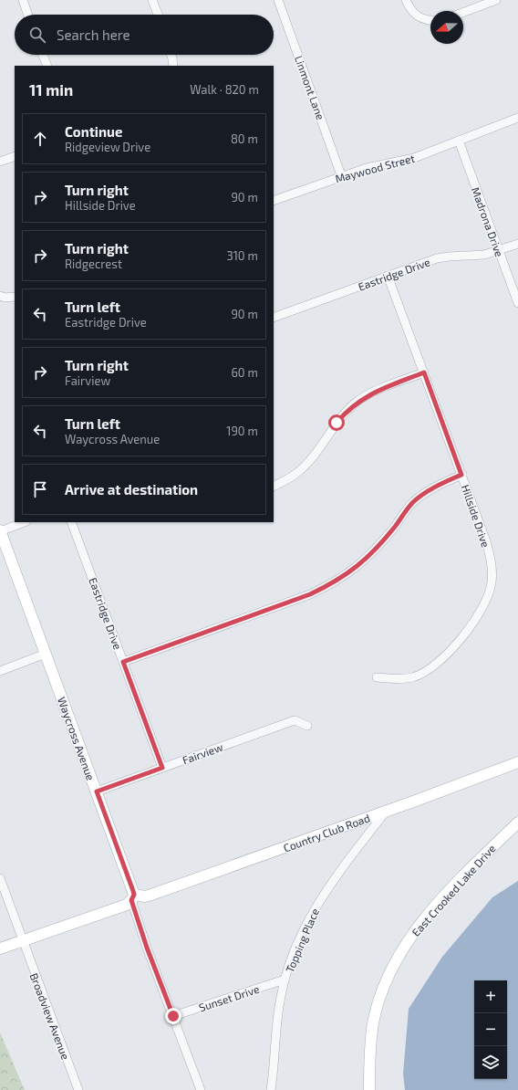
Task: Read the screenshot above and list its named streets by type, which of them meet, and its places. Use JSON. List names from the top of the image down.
{
  "streets": {
    "street": [
      "Linmont Lane",
      "Maywood Street",
      "Madrona Drive",
      "Eastridge Drive",
      "Hillside Drive",
      "Waycross Avenue",
      "Fairview",
      "Country Club Road",
      "East Crooked Lake Drive",
      "Topping Place",
      "Sunset Drive",
      "Broadview Avenue"
    ]
  },
  "crossings": [
    ["Linmont Lane", "Maywood Street"],
    ["Maywood Street", "Madrona Drive"],
    ["Madrona Drive", "Eastridge Drive"],
    ["Eastridge Drive", "Hillside Drive"],
    ["Eastridge Drive", "Fairview"],
    ["Waycross Avenue", "Fairview"],
    ["Waycross Avenue", "Country Club Road"],
    ["Waycross Avenue", "Sunset Drive"],
    ["Country Club Road", "Topping Place"],
    ["Country Club Road", "Broadview Avenue"],
    ["Topping Place", "Sunset Drive"]
  ],
  "north": "left",
  "page": {
    "search": "Search here",
    "heading": ["11 min", "Walk · 820 m"],
    "list": [
      ["Continue", "Ridgeview Drive", "80 m"],
      ["Turn right", "Hillside Drive", "90 m"],
      ["Turn right", "Ridgecrest", "310 m"],
      ["Turn left", "Eastridge Drive", "90 m"],
      ["Turn right", "Fairview", "60 m"],
      ["Turn left", "Waycross Avenue", "190 m"],
      "Arrive at destination"
    ],
    "map_buttons": ["+", "−"]
  }
}
